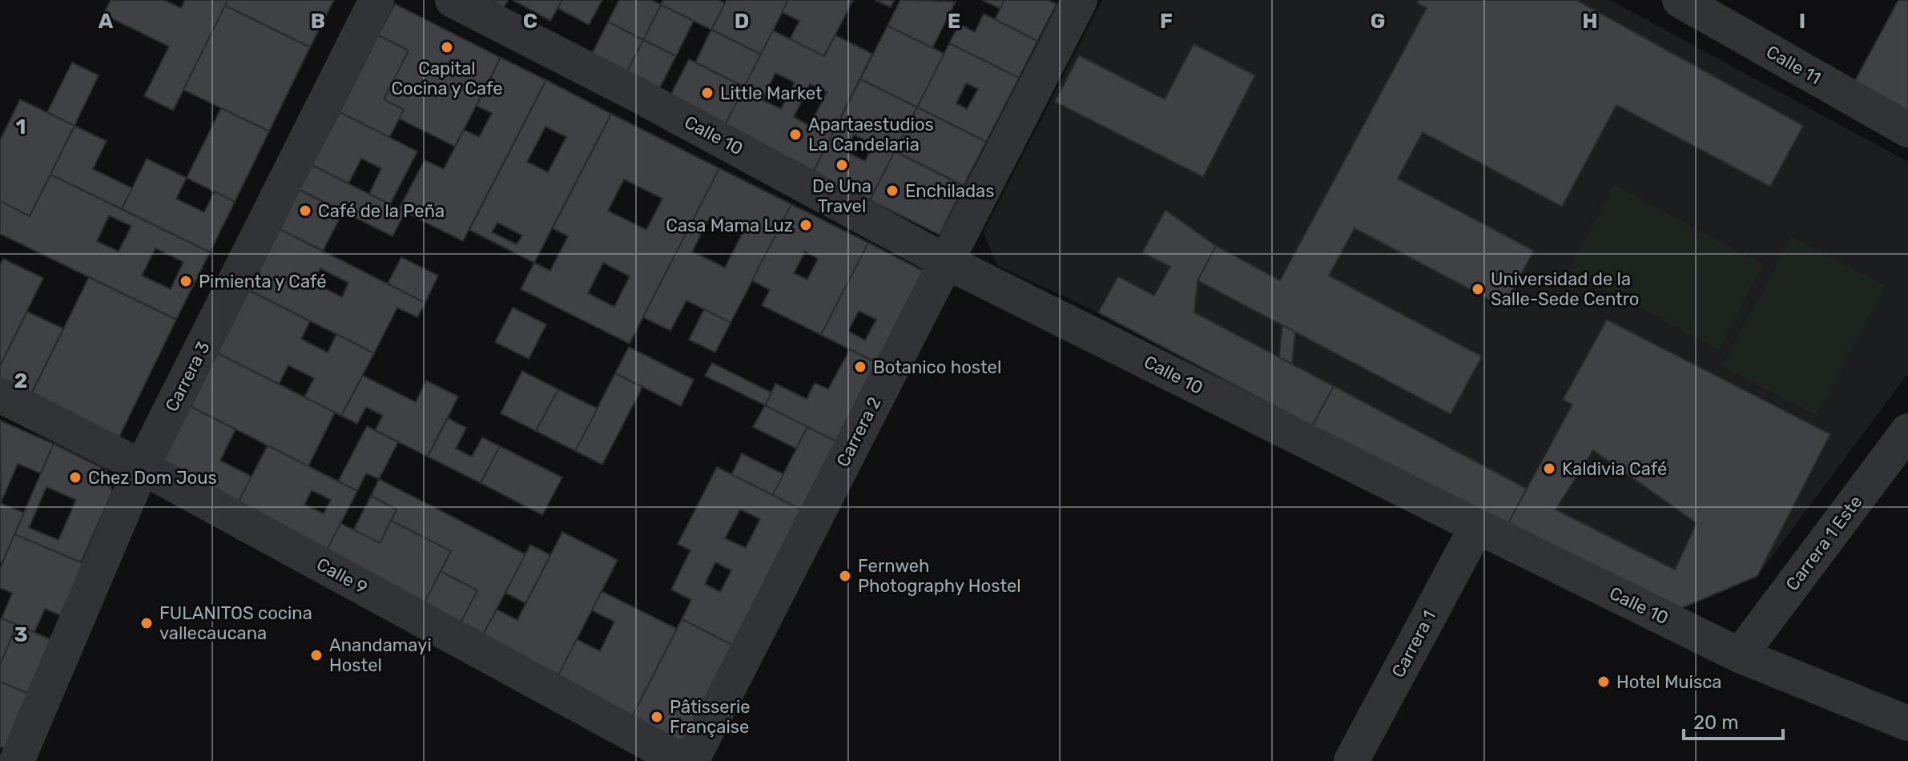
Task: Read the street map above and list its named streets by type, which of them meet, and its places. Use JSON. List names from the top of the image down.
{
  "streets": {
    "street": [
      "Calle 11",
      "Calle 10",
      "Carrera 3",
      "Carrera 2",
      "Carrera 1 Este",
      "Calle 9",
      "Carrera 1"
    ]
  },
  "crossings": [
    ["Calle 10", "Carrera 2"],
    ["Calle 10", "Carrera 1 Este"],
    ["Calle 10", "Carrera 1"],
    ["Carrera 3", "Calle 9"]
  ],
  "places": [
    "Capital Cocina y Cafe",
    "Little Market",
    "Apartaestudios La Candelaria",
    "De Una Travel",
    "Enchiladas",
    "Café de la Peña",
    "Casa Mama Luz",
    "Pimienta y Café",
    "Universidad de la Salle-Sede Centro",
    "Botanico hostel",
    "Kaldivia Café",
    "Chez Dom Jous",
    "Fernweh Photography Hostel",
    "FULANITOS cocina vallecaucana",
    "Anandamayi Hostel",
    "Hotel Muisca",
    "Pâtisserie Française"
  ],
  "scale_bar": "20 m",
  "grid": {
    "columns": [
      "A",
      "B",
      "C",
      "D",
      "E",
      "F",
      "G",
      "H",
      "I"
    ],
    "rows": ["1", "2", "3"]
  }
}
